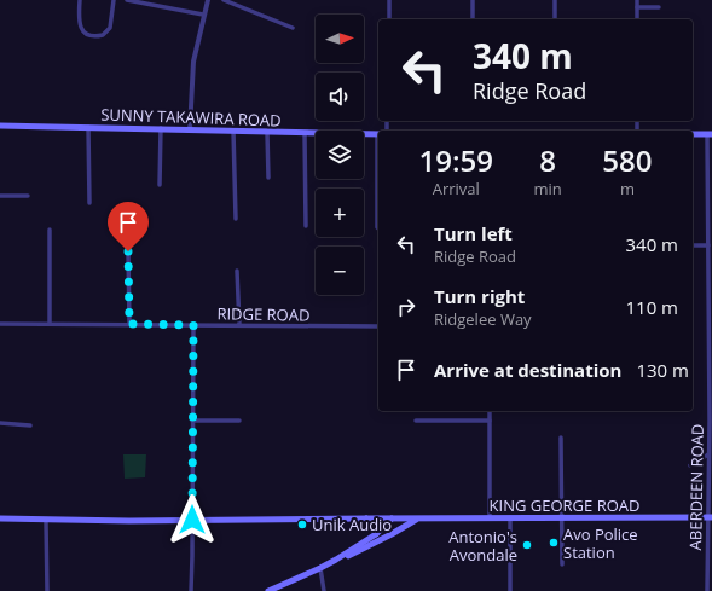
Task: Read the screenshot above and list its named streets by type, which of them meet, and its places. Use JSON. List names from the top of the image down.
{
  "streets": {
    "main road": ["SUNNY TAKAWIRA ROAD", "KING GEORGE ROAD"],
    "street": ["RIDGE ROAD", "ABERDEEN ROAD"]
  },
  "crossings": [
    ["ABERDEEN ROAD", "KING GEORGE ROAD"]
  ],
  "places": ["Unik Audio", "Avo Police Station", "Antonio's Avondale"],
  "north": "right",
  "page": {
    "map_buttons": ["+", "−"],
    "turn": ["340 m", "Ridge Road"],
    "eta": [
      "19:59",
      "Arrival",
      "8",
      "min",
      "580",
      "m"
    ],
    "list": [
      {
        "name": "Turn left",
        "note": "Ridge Road",
        "value": "340 m"
      },
      {
        "name": "Turn right",
        "note": "Ridgelee Way",
        "value": "110 m"
      },
      {
        "name": "Arrive at destination",
        "value": "130 m"
      }
    ]
  }
}
